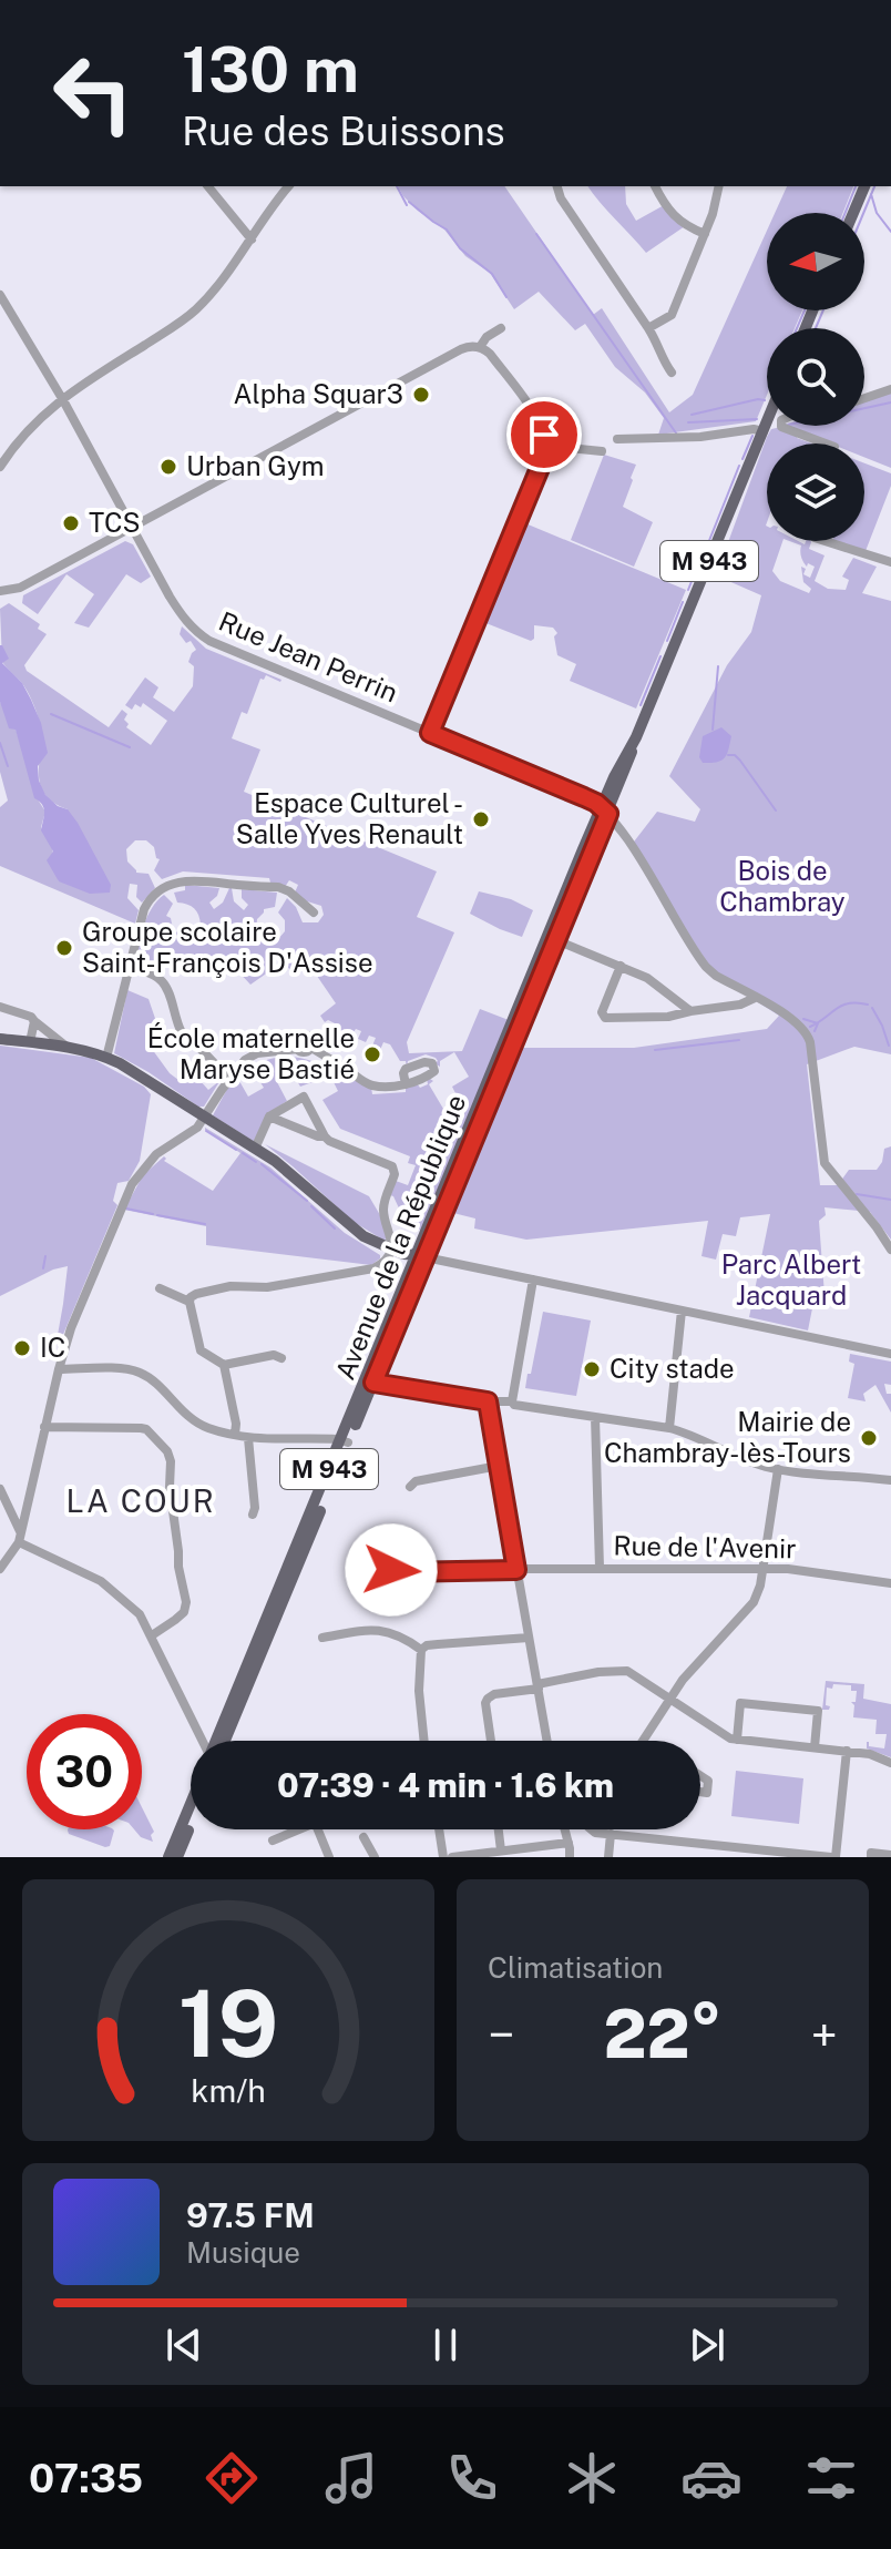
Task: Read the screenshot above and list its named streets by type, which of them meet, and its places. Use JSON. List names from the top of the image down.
{
  "streets": {
    "main road": ["M 943", "Avenue de la République"],
    "street": ["Rue Jean Perrin", "Rue de l'Avenir"]
  },
  "crossings": [
    ["Rue Jean Perrin", "Avenue de la République"]
  ],
  "districts": ["LA COUR"],
  "parks": ["Bois de Chambray", "Parc Albert Jacquard"],
  "places": [
    "Alpha Squar3",
    "Urban Gym",
    "TCS",
    "Espace Culturel - Salle Yves Renault",
    "Groupe scolaire Saint-François D'Assise",
    "École maternelle Maryse Bastié",
    "IC",
    "City stade",
    "Mairie de Chambray-lès-Tours"
  ],
  "north": "left",
  "page": {
    "turn": ["130 m", "Rue des Buissons"],
    "limit": "30",
    "trip": "07:39 · 4 min · 1.6 km",
    "tile": "Climatisation",
    "heat": ["−", "22°", "+"],
    "song": ["97.5 FM", "Musique"],
    "tabs": "07:35",
    "gauge": ["19", "km/h"]
  }
}
